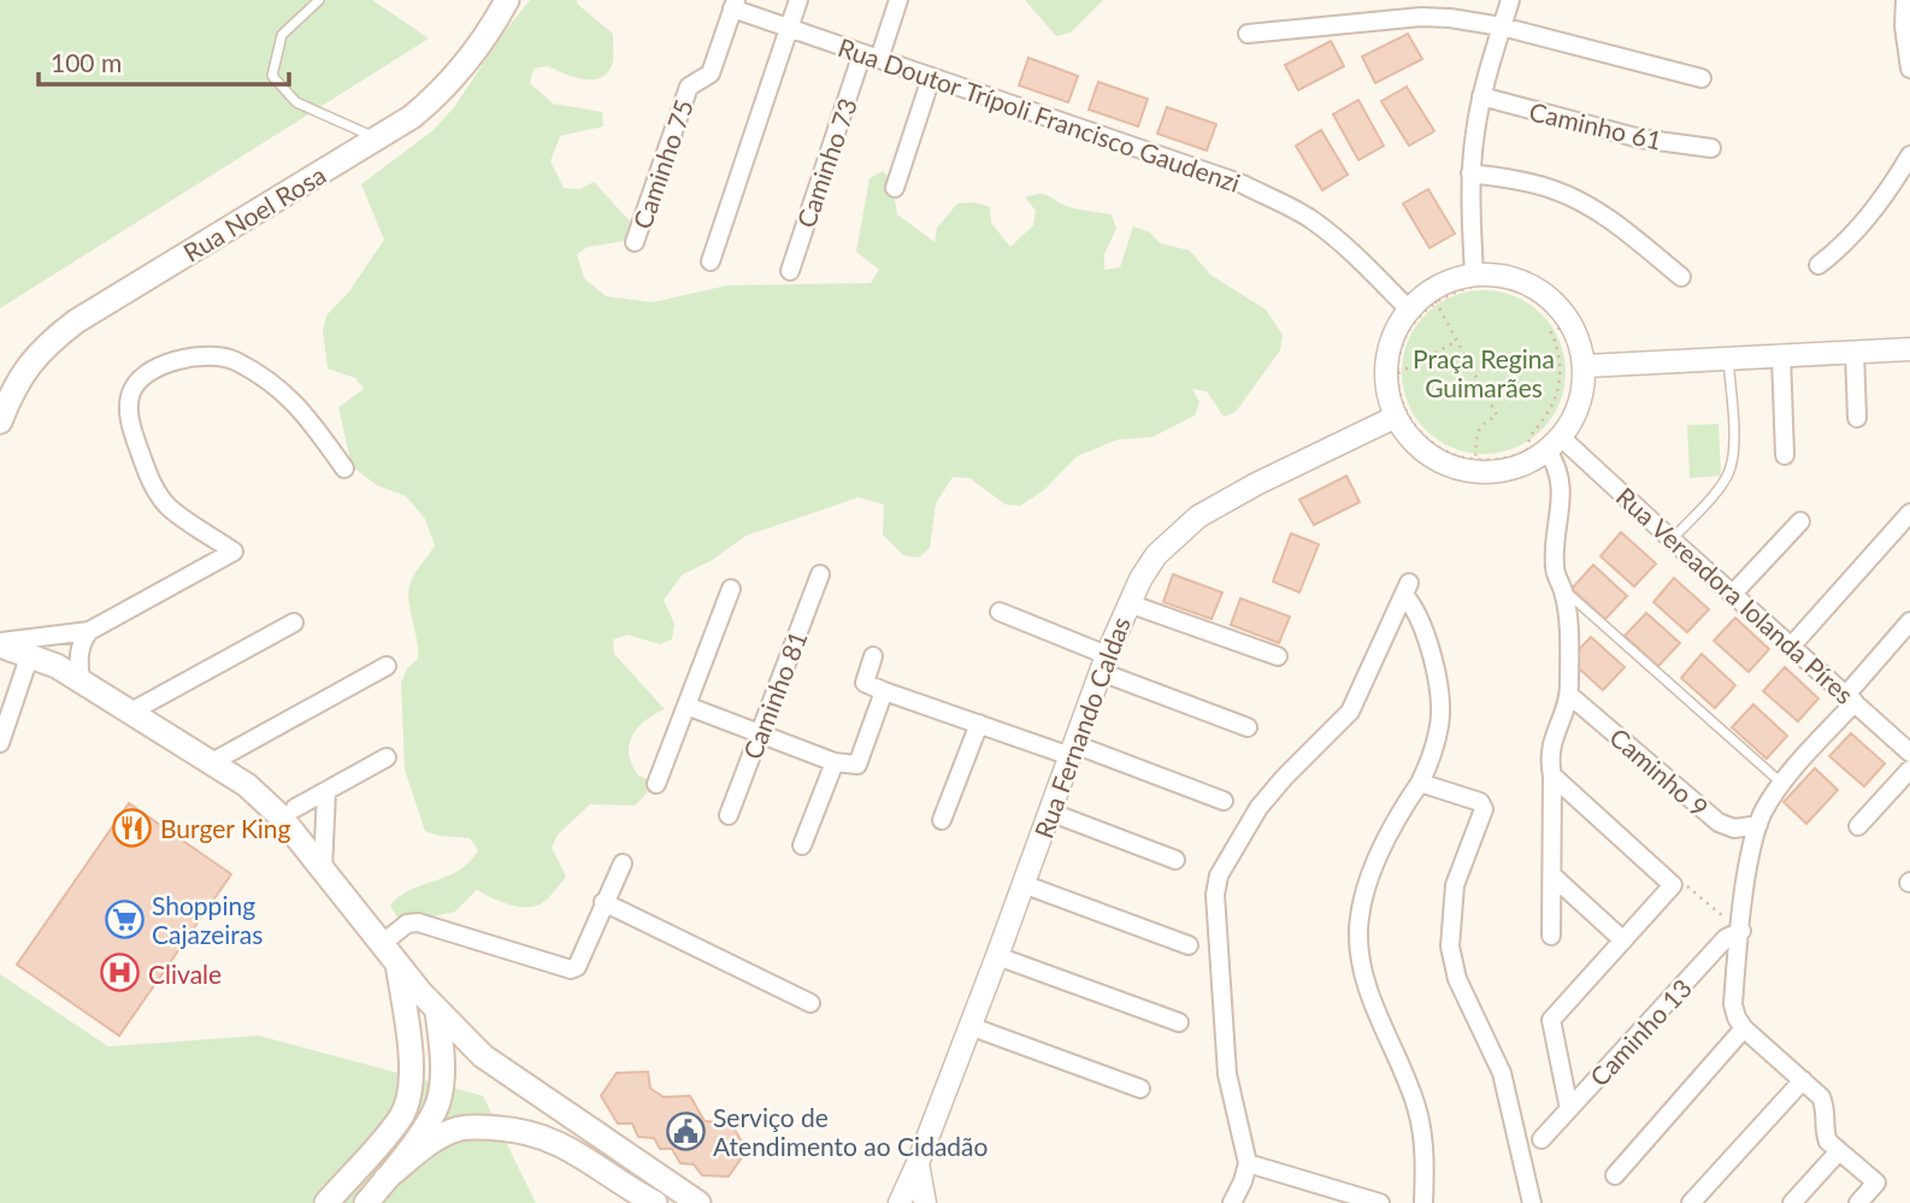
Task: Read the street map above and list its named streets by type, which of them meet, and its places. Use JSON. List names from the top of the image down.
{
  "streets": {
    "main road": ["Rua Noel Rosa"],
    "street": [
      "Rua Doutor Trípoli Francisco Gaudenzi",
      "Caminho 61",
      "Caminho 73",
      "Caminho 75",
      "Rua Vereadora Iolanda Píres",
      "Caminho 81",
      "Rua Fernando Caldas",
      "Caminho 9",
      "Caminho 13"
    ]
  },
  "crossings": [
    ["Rua Doutor Trípoli Francisco Gaudenzi", "Caminho 73"],
    ["Rua Doutor Trípoli Francisco Gaudenzi", "Caminho 75"]
  ],
  "parks": ["Praça Regina Guimarães"],
  "places": {
    "restaurant": ["Burger King"],
    "supermarket": ["Shopping Cajazeiras"],
    "hospital": ["Clivale"],
    "public building": ["Serviço de Atendimento ao Cidadão"]
  },
  "scale_bar": "100 m"
}
